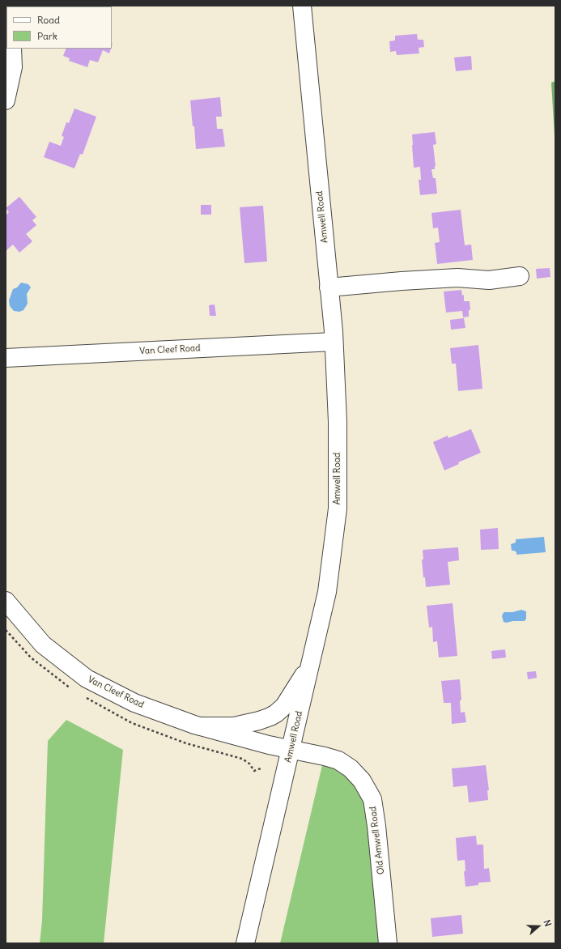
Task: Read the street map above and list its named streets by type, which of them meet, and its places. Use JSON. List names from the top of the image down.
{
  "streets": {
    "main road": ["Amwell Road", "Van Cleef Road", "Old Amwell Road"]
  },
  "crossings": [
    ["Amwell Road", "Van Cleef Road"],
    ["Amwell Road", "Old Amwell Road"],
    ["Van Cleef Road", "Old Amwell Road"]
  ],
  "legend": ["Road", "Park"],
  "north": "right"
}
